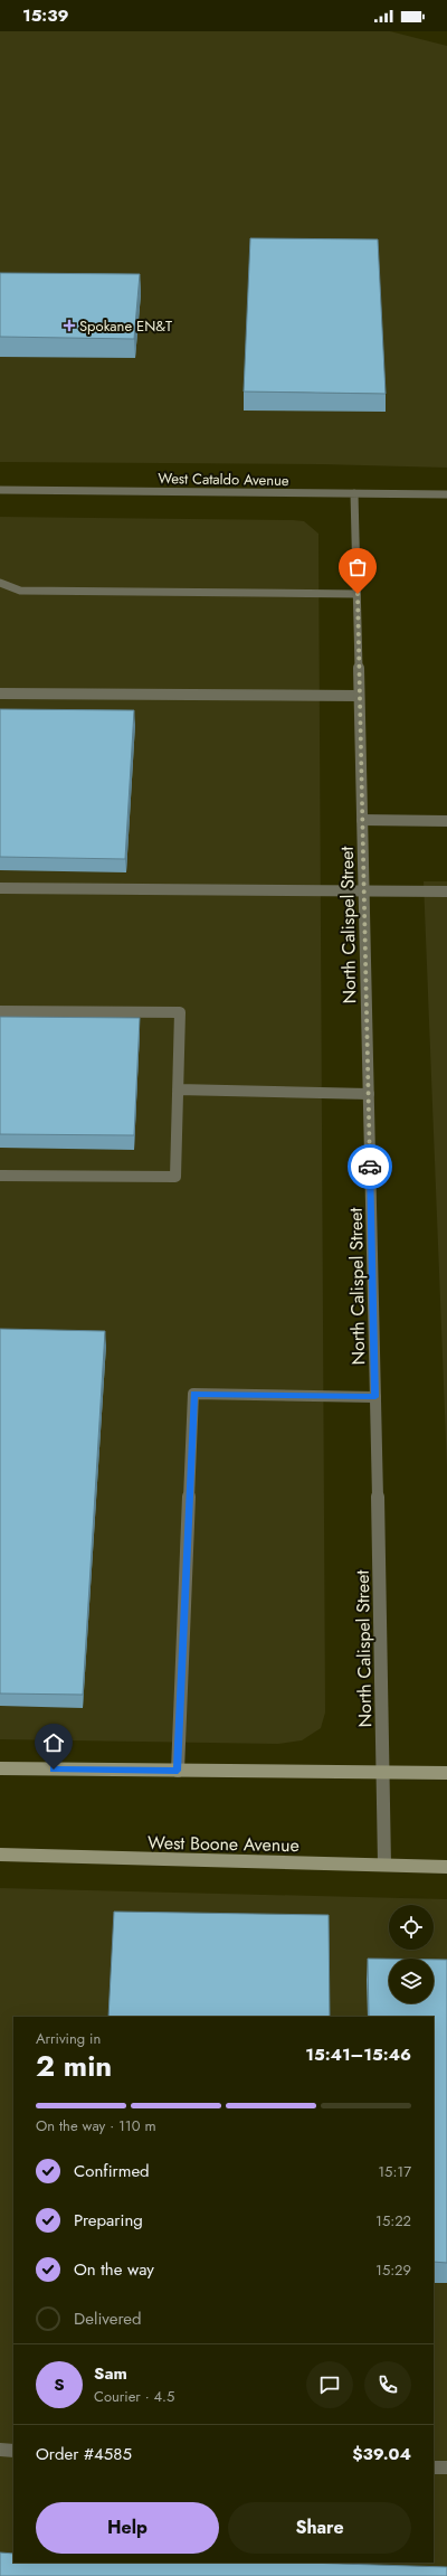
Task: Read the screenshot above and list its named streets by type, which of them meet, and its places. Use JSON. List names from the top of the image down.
{
  "streets": {
    "street": ["West Cataldo Avenue", "North Calispel Street", "West Boone Avenue"]
  },
  "crossings": [
    ["West Cataldo Avenue", "North Calispel Street"],
    ["North Calispel Street", "West Boone Avenue"]
  ],
  "places": {
    "health": ["Spokane EN&T"]
  },
  "page": {
    "status": "15:39",
    "heading": ["2 min", "Arriving in", "15:41–15:46"],
    "panel": [
      "Sam",
      "Courier · 4.5",
      "Order #4585",
      "$39.04"
    ],
    "bar": "On the way · 110 m",
    "list": [
      ["Confirmed", "15:17"],
      ["Preparing", "15:22"],
      ["On the way", "15:29"],
      "Delivered"
    ],
    "round": "S",
    "buttons": ["Help", "Share"]
  }
}
